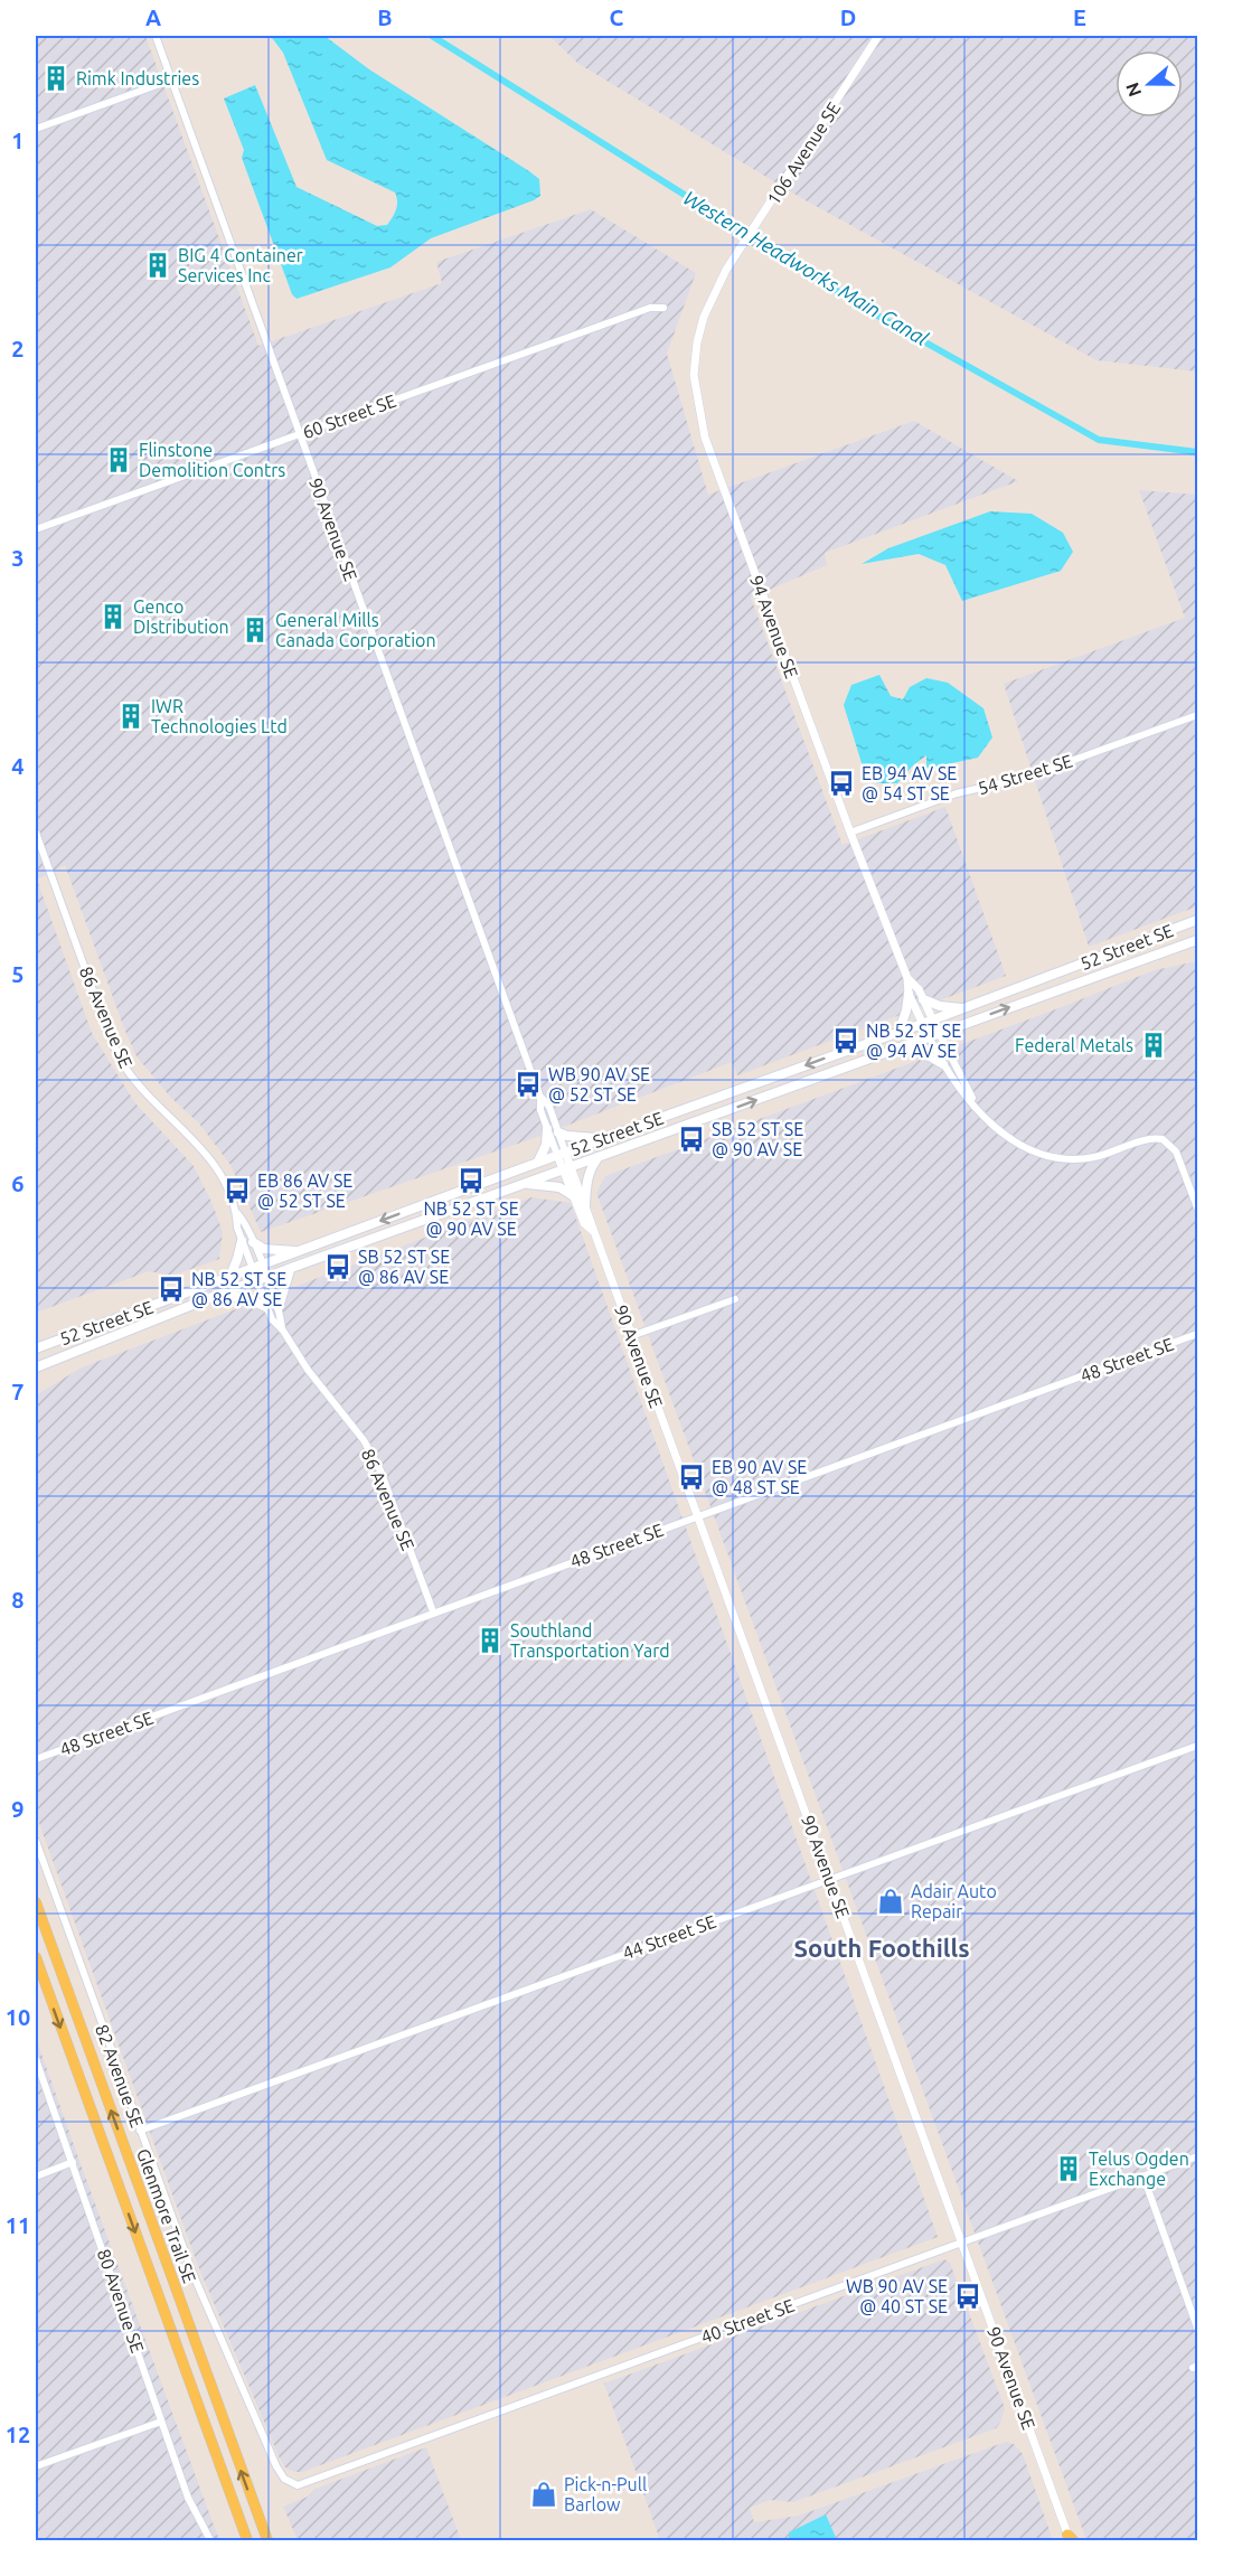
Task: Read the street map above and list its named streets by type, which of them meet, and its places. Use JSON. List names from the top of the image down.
{
  "streets": {
    "main road": ["52 Street SE", "Glenmore Trail SE"],
    "street": [
      "106 Avenue SE",
      "60 Street SE",
      "90 Avenue SE",
      "94 Avenue SE",
      "54 Street SE",
      "86 Avenue SE",
      "48 Street SE",
      "44 Street SE",
      "82 Avenue SE",
      "80 Avenue SE",
      "40 Street SE"
    ]
  },
  "crossings": [
    ["106 Avenue SE", "94 Avenue SE"],
    ["60 Street SE", "90 Avenue SE"],
    ["90 Avenue SE", "52 Street SE"],
    ["90 Avenue SE", "48 Street SE"],
    ["90 Avenue SE", "44 Street SE"],
    ["90 Avenue SE", "40 Street SE"],
    ["94 Avenue SE", "54 Street SE"],
    ["94 Avenue SE", "52 Street SE"],
    ["52 Street SE", "86 Avenue SE"],
    ["86 Avenue SE", "48 Street SE"],
    ["44 Street SE", "82 Avenue SE"],
    ["82 Avenue SE", "40 Street SE"]
  ],
  "districts": ["South Foothills"],
  "water": ["Western Headworks Main Canal"],
  "places": {
    "building": [
      "Rimk Industries",
      "BIG 4 Container Services Inc",
      "Flinstone Demolition Contrs",
      "Genco DIstribution",
      "General Mills Canada Corporation",
      "IWR Technologies Ltd",
      "Federal Metals",
      "Southland Transportation Yard",
      "Telus Ogden Exchange"
    ],
    "bus stop": [
      "EB 94 AV SE @ 54 ST SE",
      "NB 52 ST SE @ 94 AV SE",
      "WB 90 AV SE @ 52 ST SE",
      "SB 52 ST SE @ 90 AV SE",
      "NB 52 ST SE @ 90 AV SE",
      "EB 86 AV SE @ 52 ST SE",
      "SB 52 ST SE @ 86 AV SE",
      "NB 52 ST SE @ 86 AV SE",
      "EB 90 AV SE @ 48 ST SE",
      "WB 90 AV SE @ 40 ST SE"
    ],
    "shop": ["Adair Auto Repair", "Pick-n-Pull Barlow"]
  },
  "north": "left",
  "grid": {
    "columns": [
      "A",
      "B",
      "C",
      "D",
      "E"
    ],
    "rows": [
      "1",
      "2",
      "3",
      "4",
      "5",
      "6",
      "7",
      "8",
      "9",
      "10",
      "11",
      "12"
    ]
  }
}
